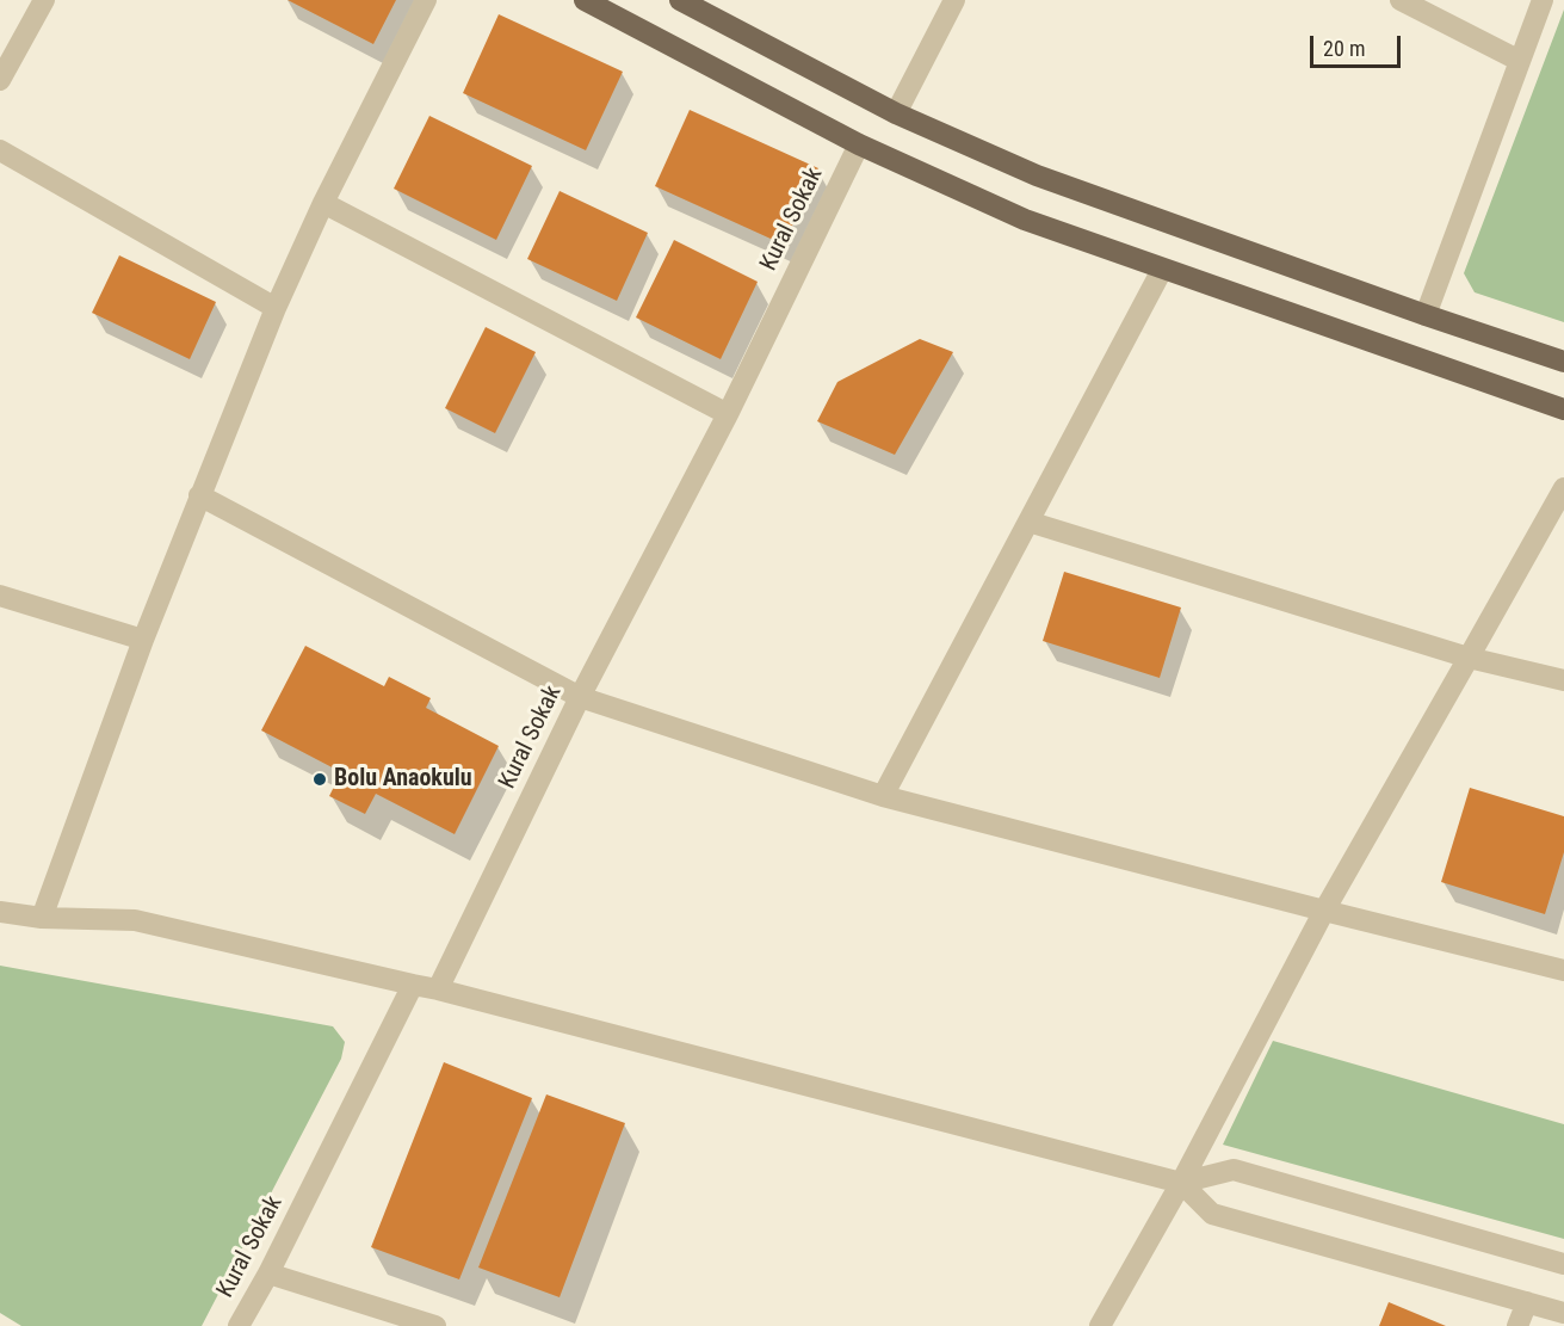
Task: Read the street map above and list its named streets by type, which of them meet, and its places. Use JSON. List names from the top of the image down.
{
  "streets": {
    "street": ["Kural Sokak"]
  },
  "places": ["Bolu Anaokulu"],
  "scale_bar": "20 m"
}
